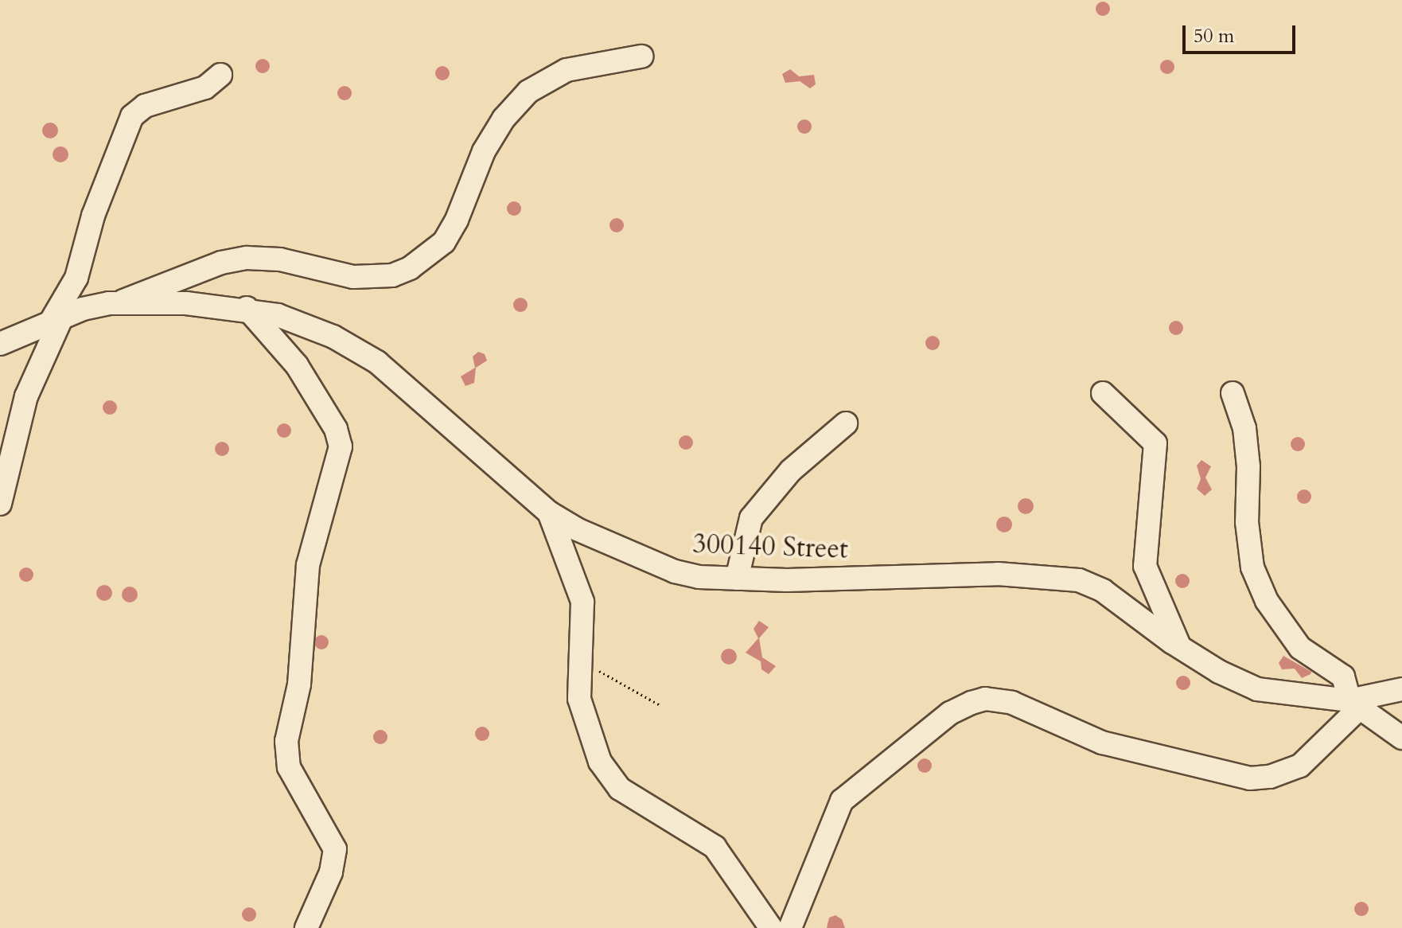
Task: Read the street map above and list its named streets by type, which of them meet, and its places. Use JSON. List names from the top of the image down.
{
  "streets": {
    "street": ["300140 Street"]
  },
  "scale_bar": "50 m"
}
